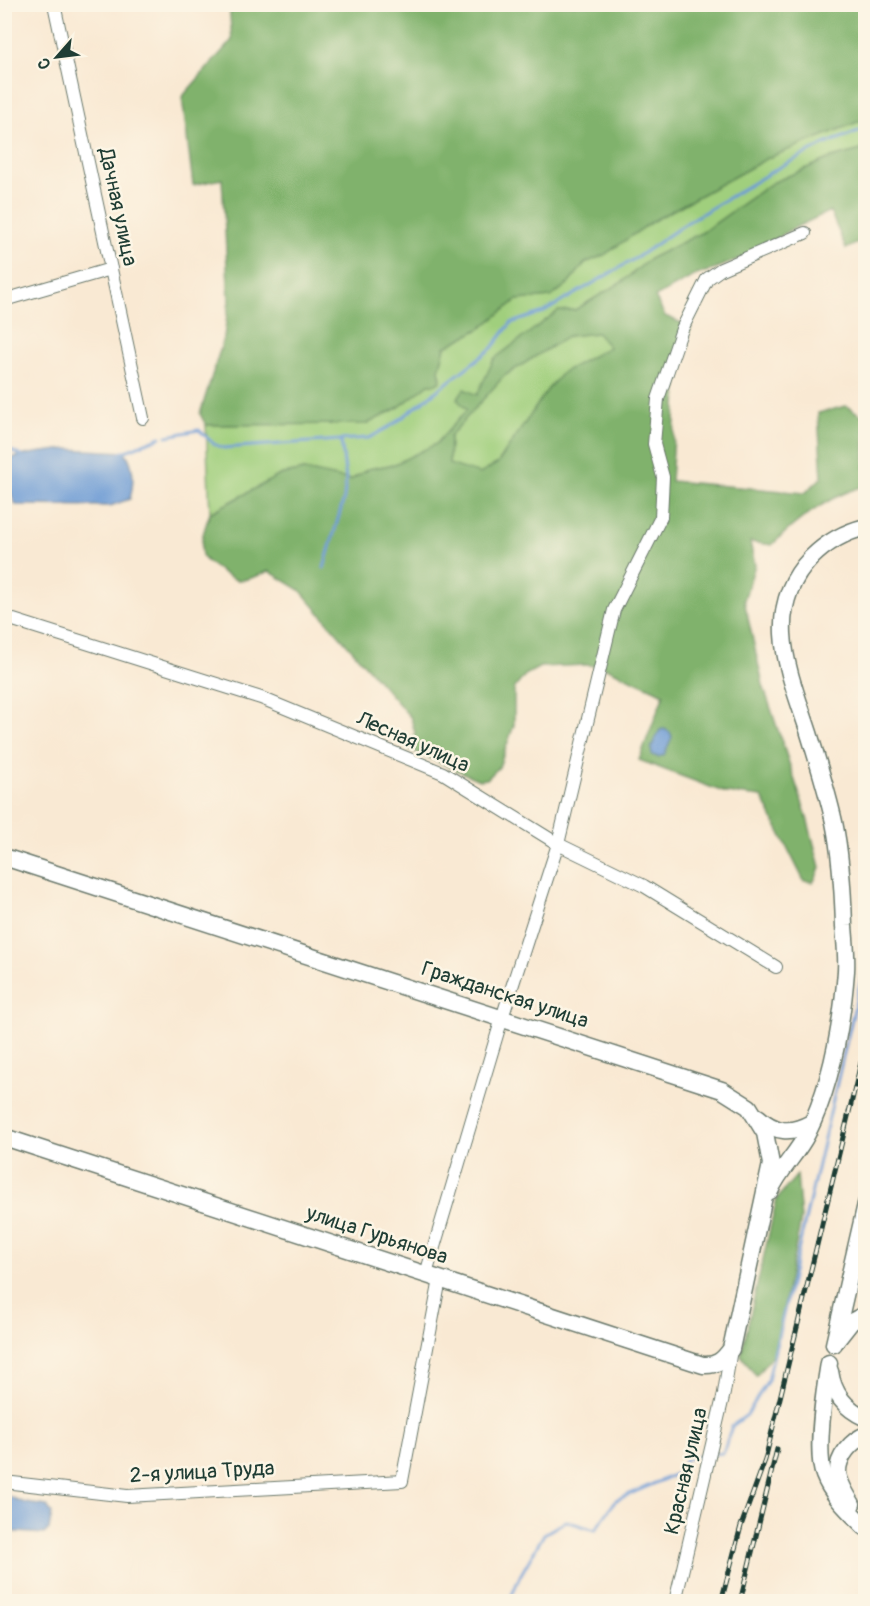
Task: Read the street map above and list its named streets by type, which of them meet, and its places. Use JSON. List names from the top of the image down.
{
  "streets": {
    "street": [
      "Дачная улица",
      "Лесная улица",
      "Гражданская улица",
      "улица Гурьянова",
      "Красная улица",
      "2-я улица Труда"
    ]
  },
  "crossings": [
    ["Гражданская улица", "улица Гурьянова"],
    ["Гражданская улица", "Красная улица"],
    ["улица Гурьянова", "Красная улица"],
    ["улица Гурьянова", "2-я улица Труда"]
  ],
  "north": "bottom left"
}
